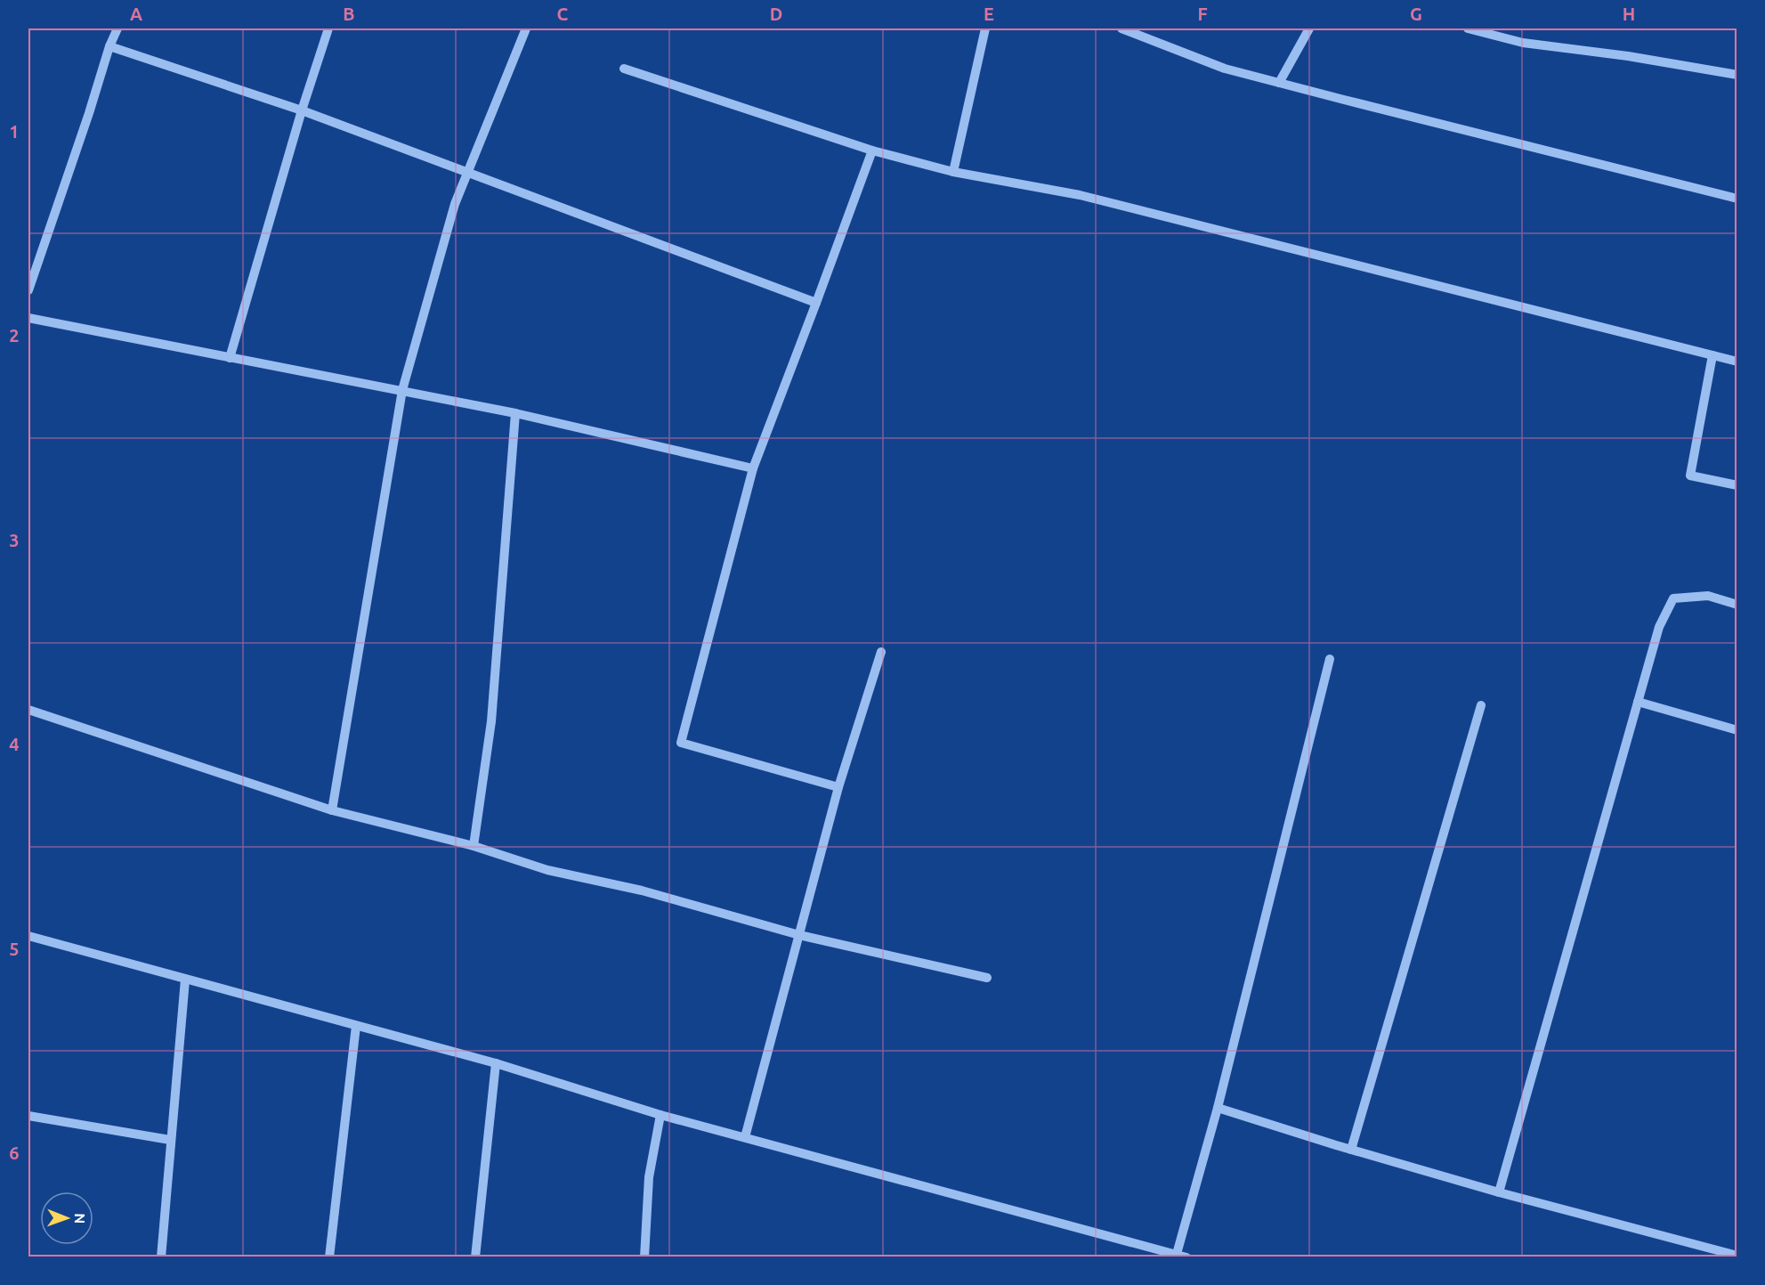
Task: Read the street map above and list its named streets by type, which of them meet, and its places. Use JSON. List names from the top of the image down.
{
  "north": "right",
  "grid": {
    "columns": [
      "A",
      "B",
      "C",
      "D",
      "E",
      "F",
      "G",
      "H"
    ],
    "rows": [
      "1",
      "2",
      "3",
      "4",
      "5",
      "6"
    ]
  }
}
